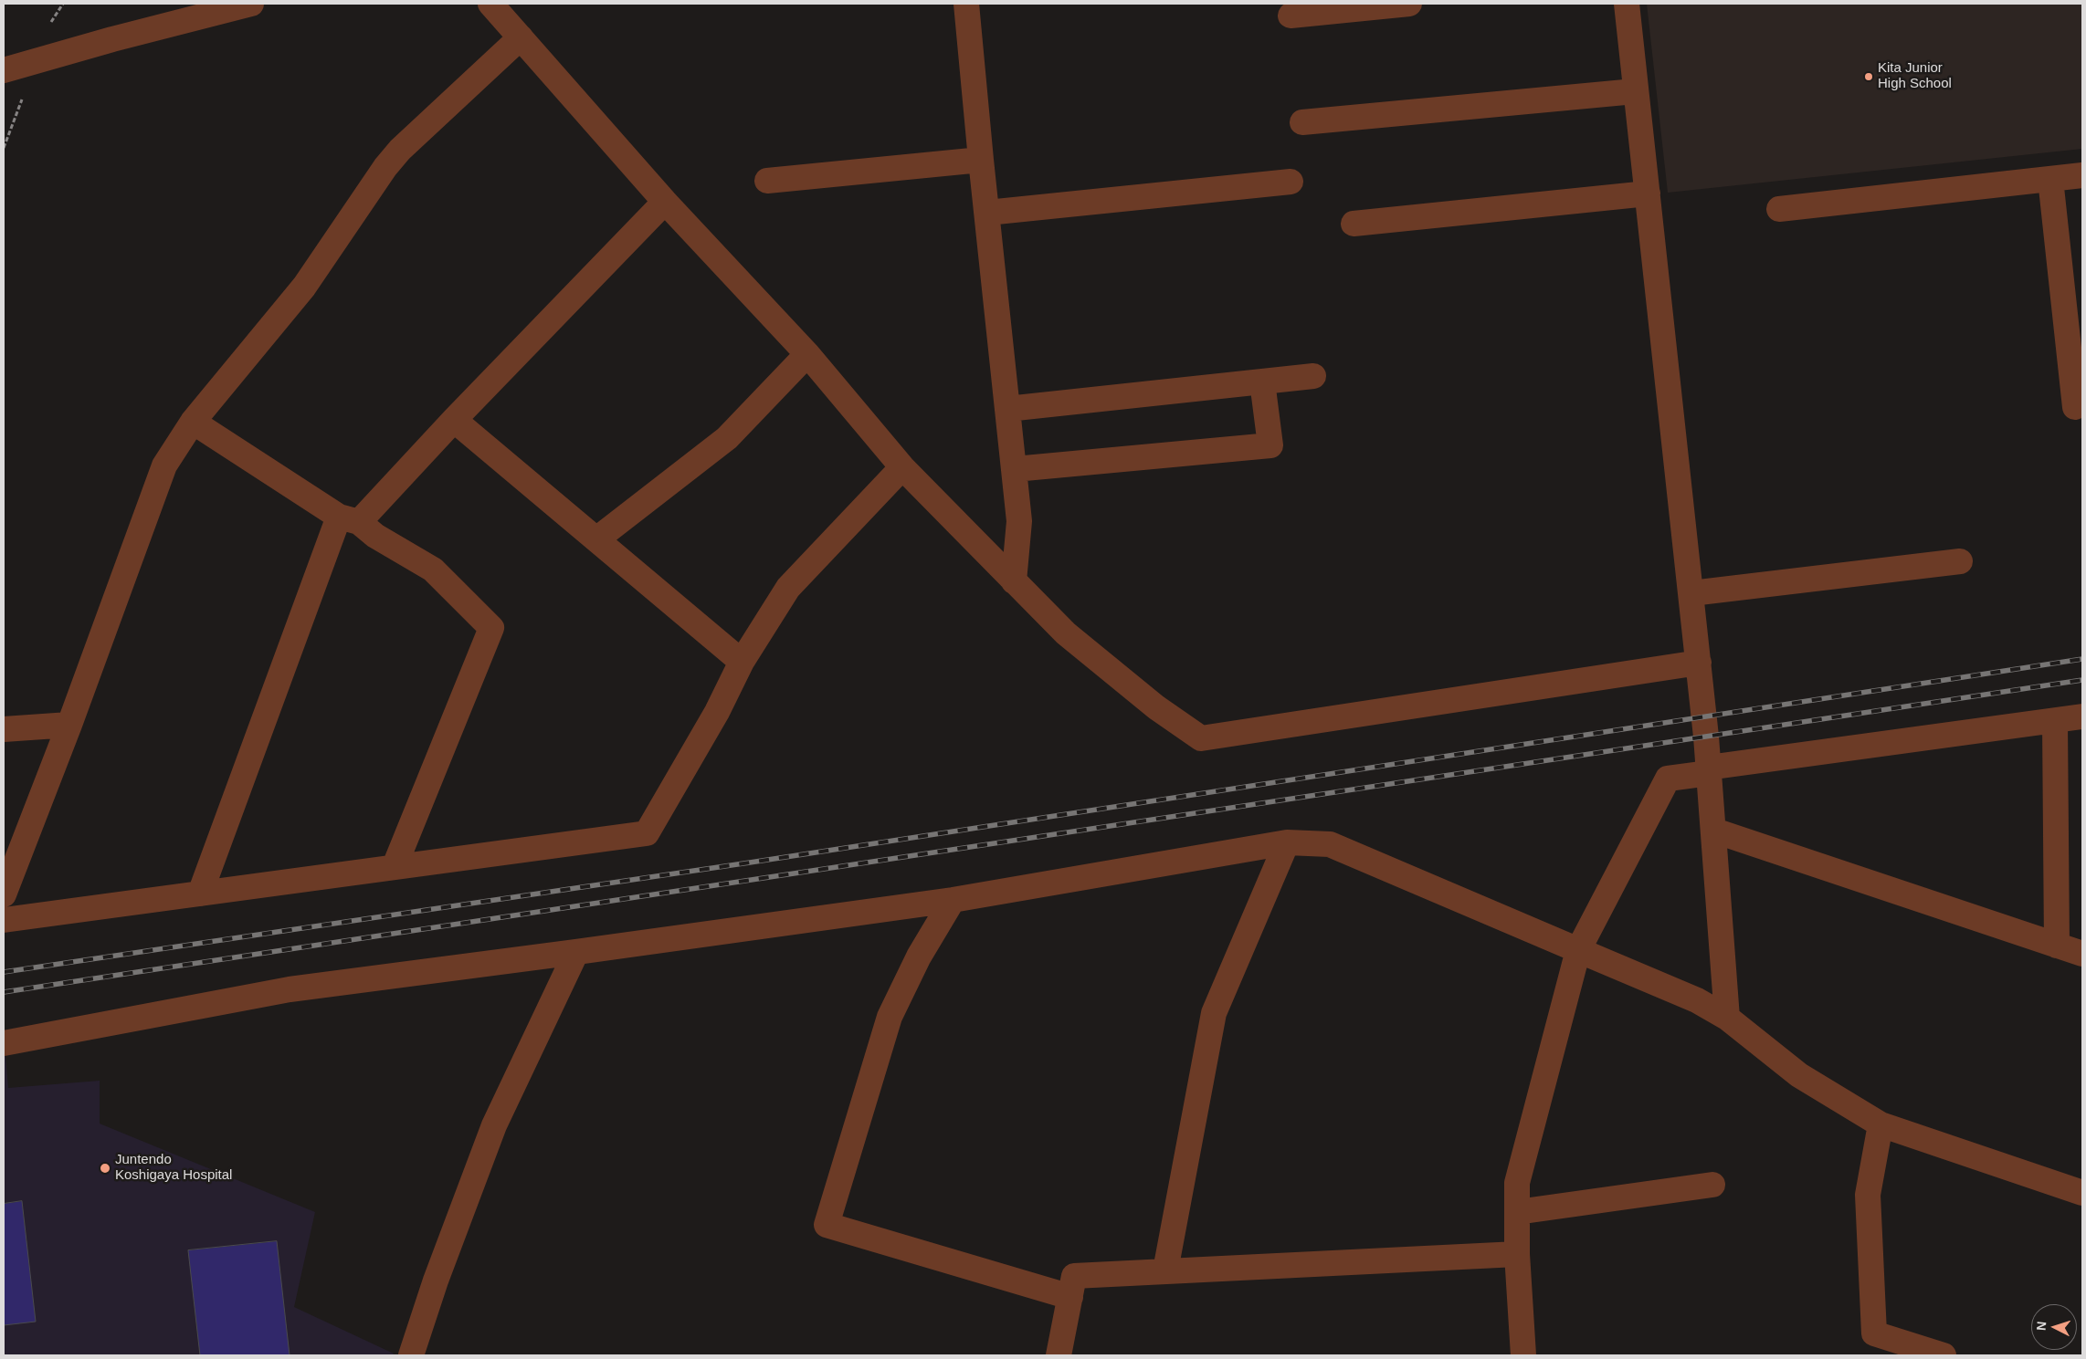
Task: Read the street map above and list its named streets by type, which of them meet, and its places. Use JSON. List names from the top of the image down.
{
  "places": ["Kita Junior High School", "Juntendo Koshigaya Hospital"],
  "north": "left"
}
